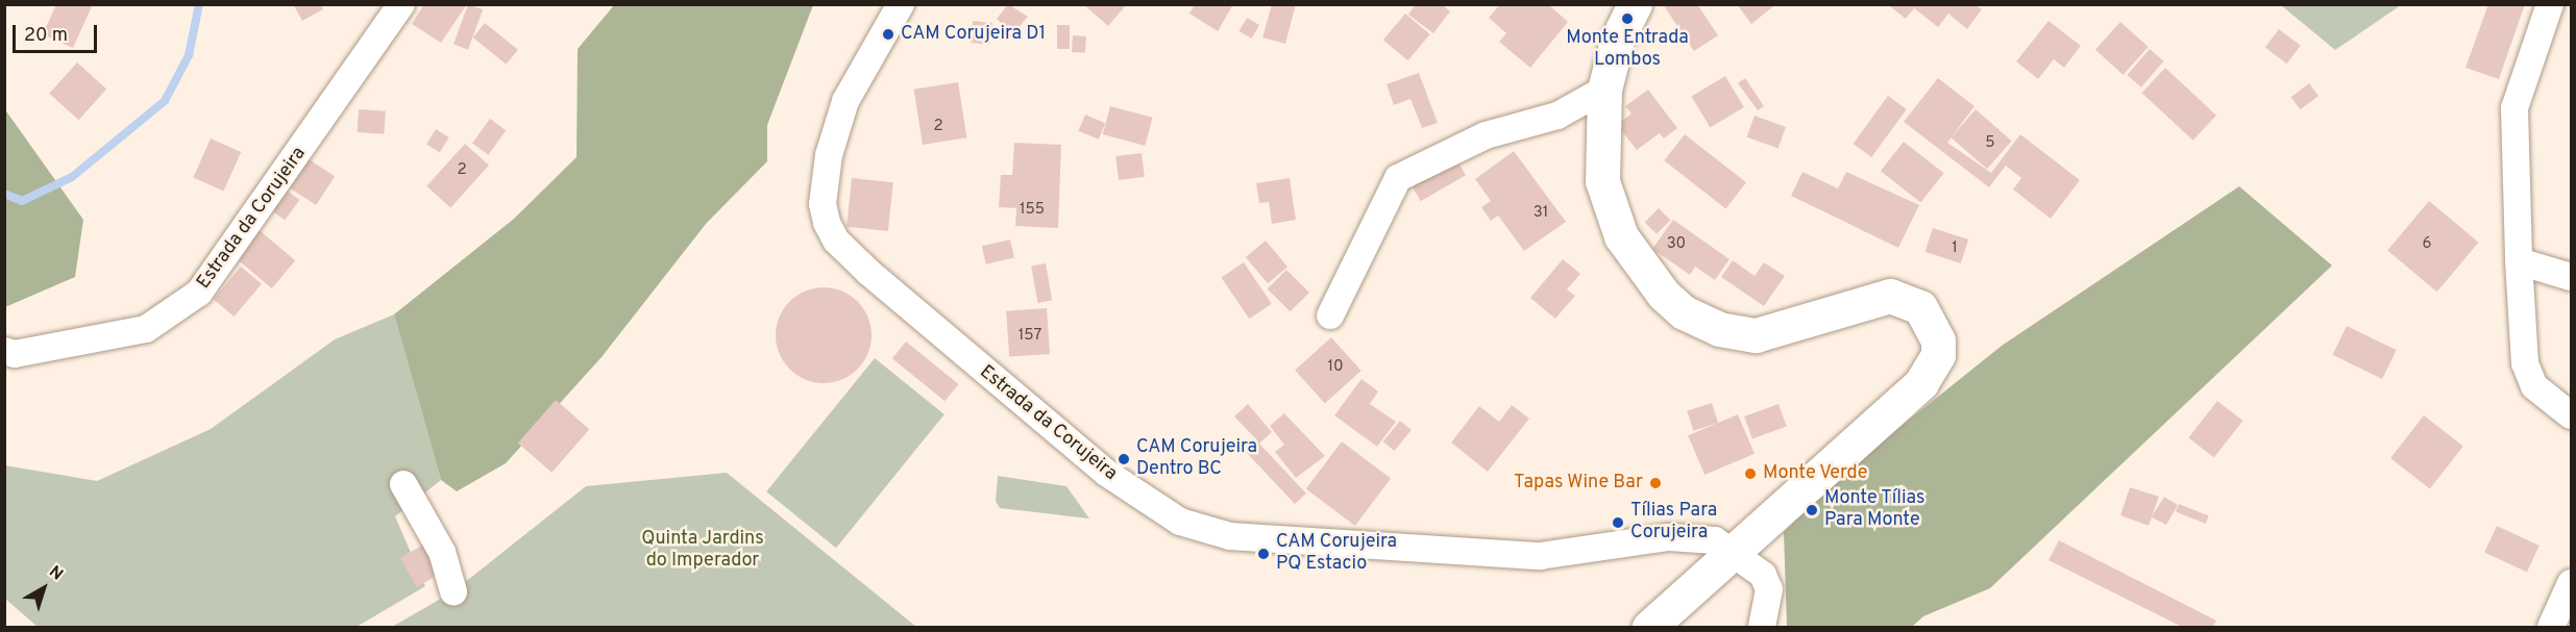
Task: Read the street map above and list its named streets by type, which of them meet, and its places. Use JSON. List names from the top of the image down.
{
  "streets": {
    "street": ["Estrada da Corujeira"]
  },
  "parks": ["Quinta Jardins do Imperador"],
  "places": [
    "Monte Entrada Lombos",
    "CAM Corujeira D1",
    "CAM Corujeira Dentro BC",
    "Monte Verde",
    "Tapas Wine Bar",
    "Monte Tílias Para Monte",
    "Tílias Para Corujeira",
    "CAM Corujeira PQ Estacio"
  ],
  "house_numbers": [
    "2",
    "5",
    "2",
    "155",
    "31",
    "30",
    "6",
    "1",
    "157",
    "10"
  ],
  "scale_bar": "20 m",
  "north": "top right"
}
